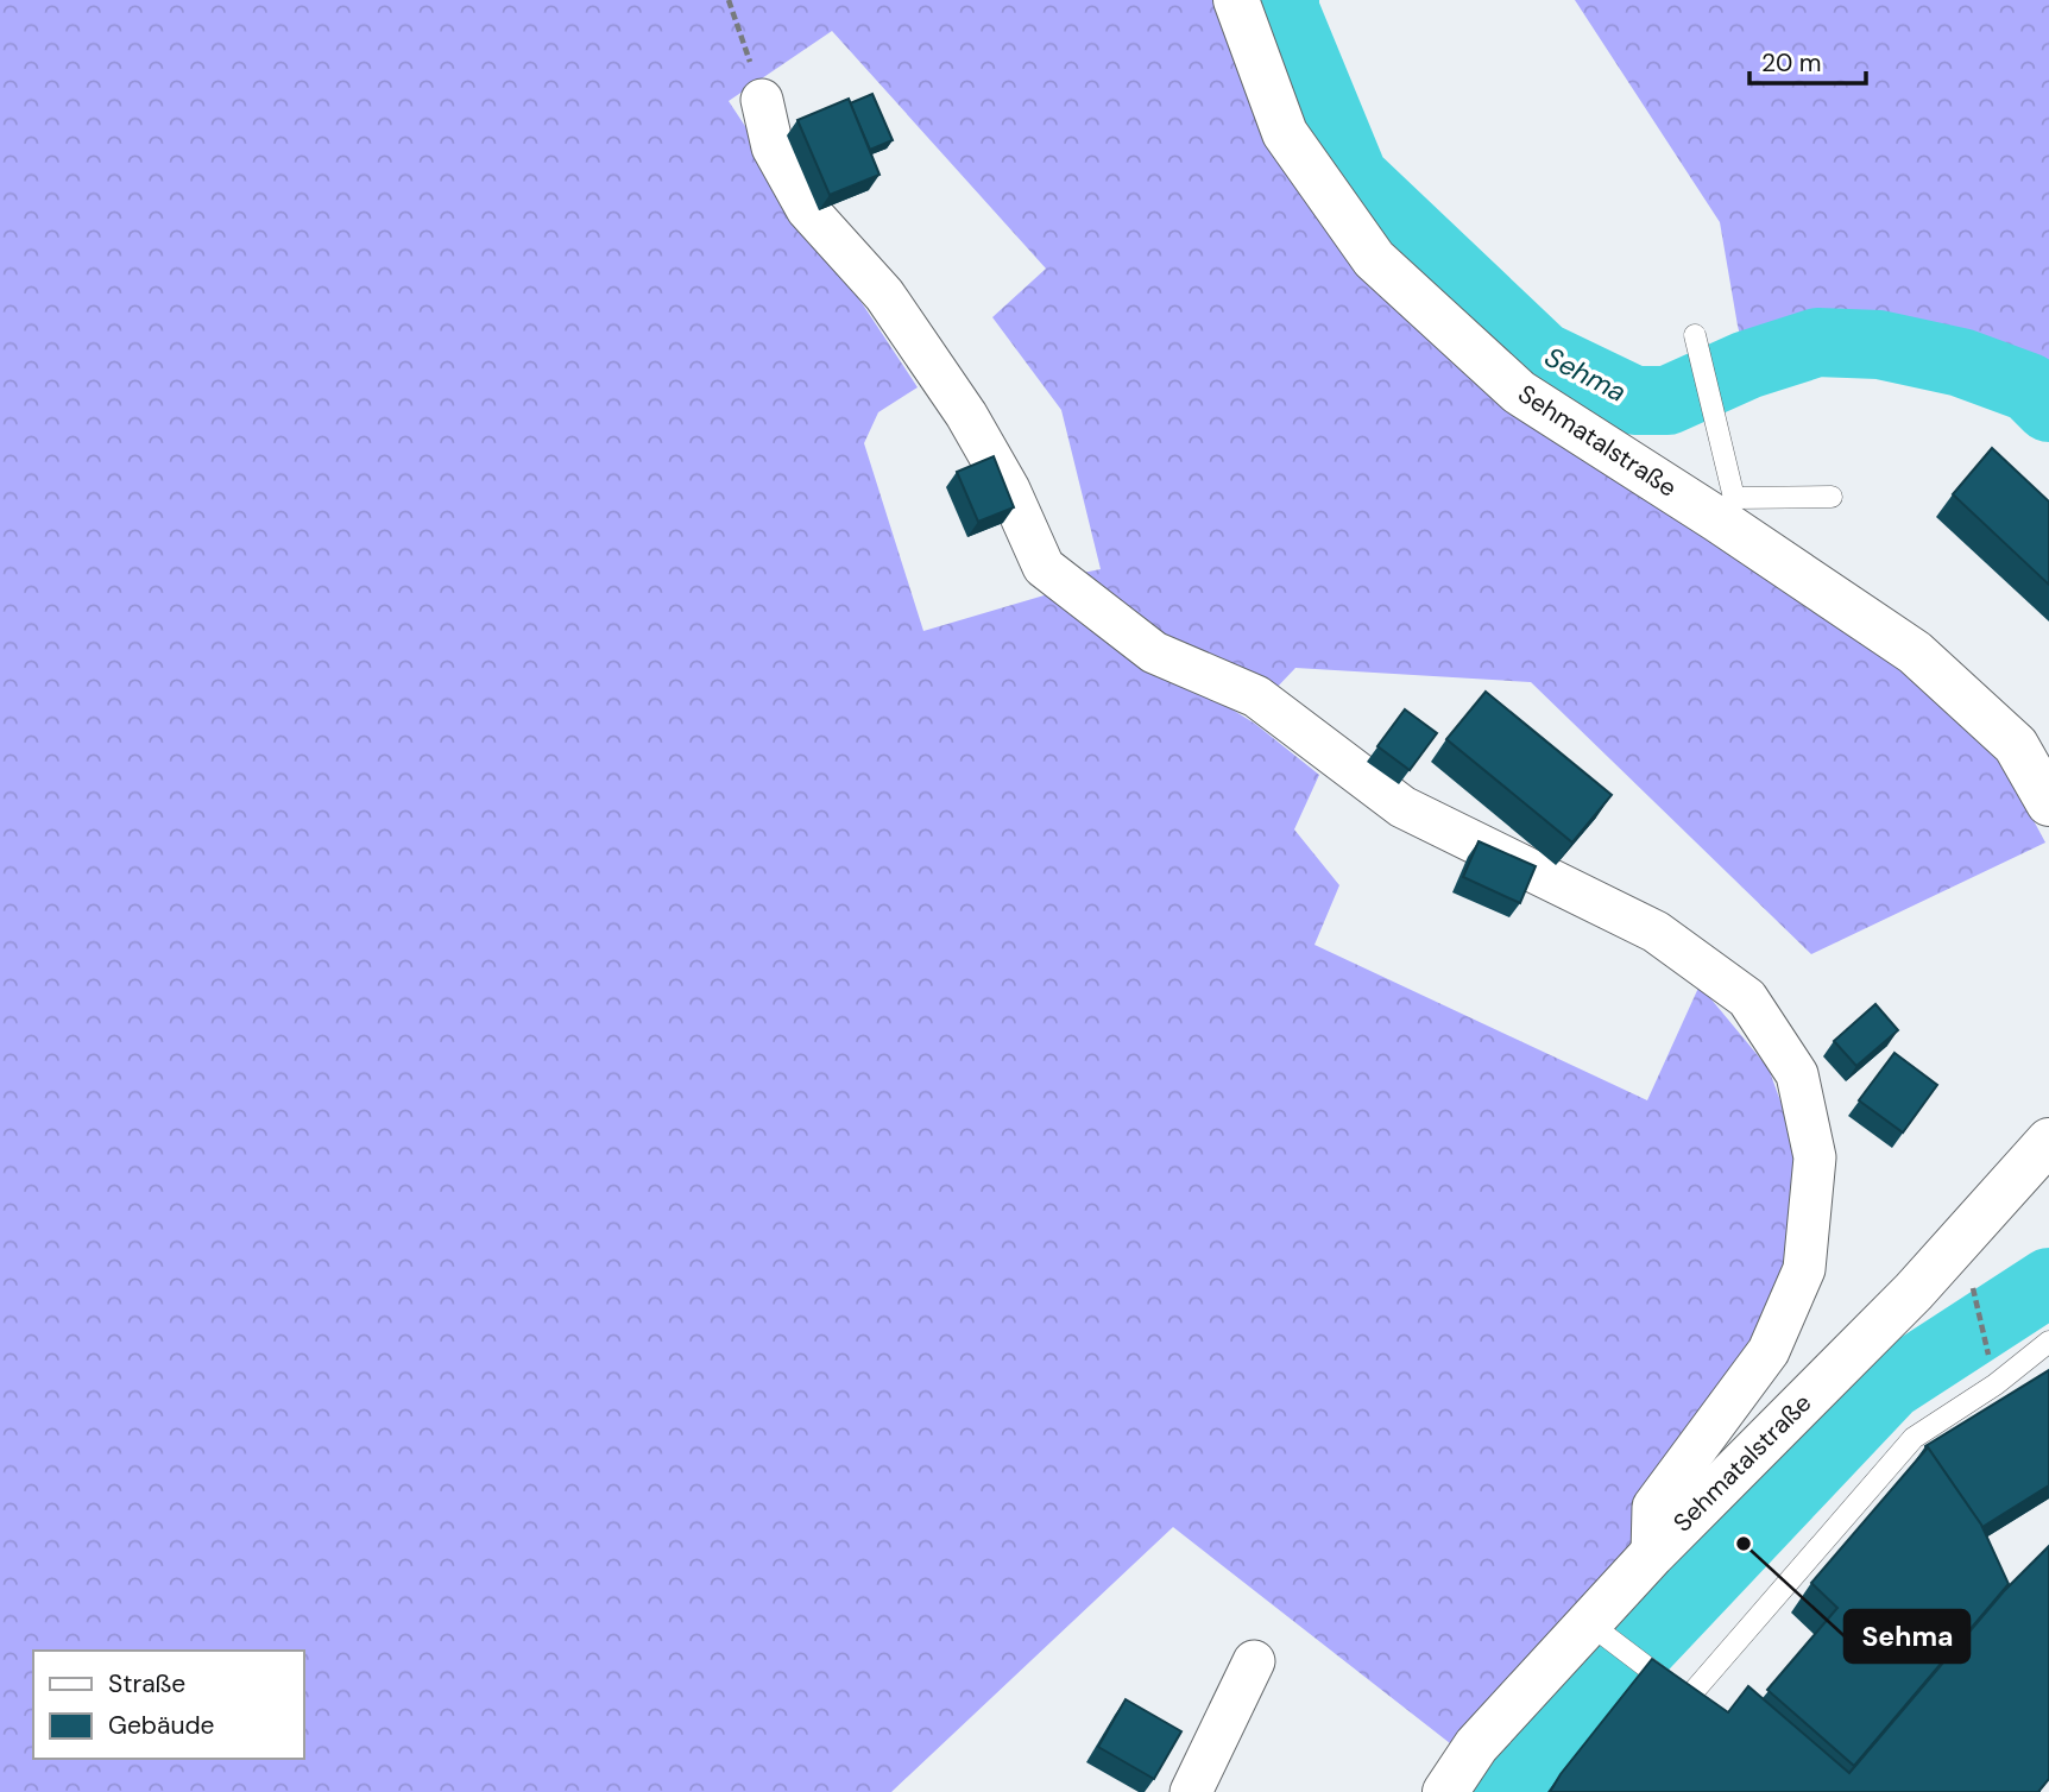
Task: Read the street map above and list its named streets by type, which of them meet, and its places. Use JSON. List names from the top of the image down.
{
  "streets": {
    "main road": ["Sehmatalstraße"]
  },
  "water": ["Sehma"],
  "places": ["Sehma"],
  "legend": ["Straße", "Gebäude"],
  "scale_bar": "20 m"
}
